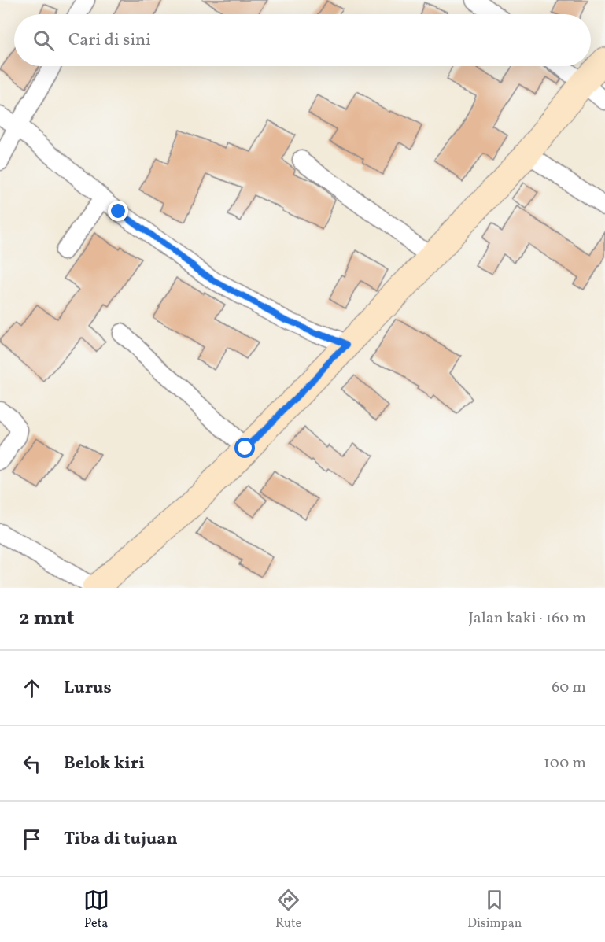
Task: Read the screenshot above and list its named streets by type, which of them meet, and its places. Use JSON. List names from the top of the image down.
{
  "page": {
    "search": "Cari di sini",
    "heading": ["2 mnt", "Jalan kaki · 160 m"],
    "list": [
      ["Lurus", "60 m"],
      ["Belok kiri", "100 m"],
      "Tiba di tujuan"
    ],
    "nav": ["Peta", "Rute", "Disimpan"]
  }
}
